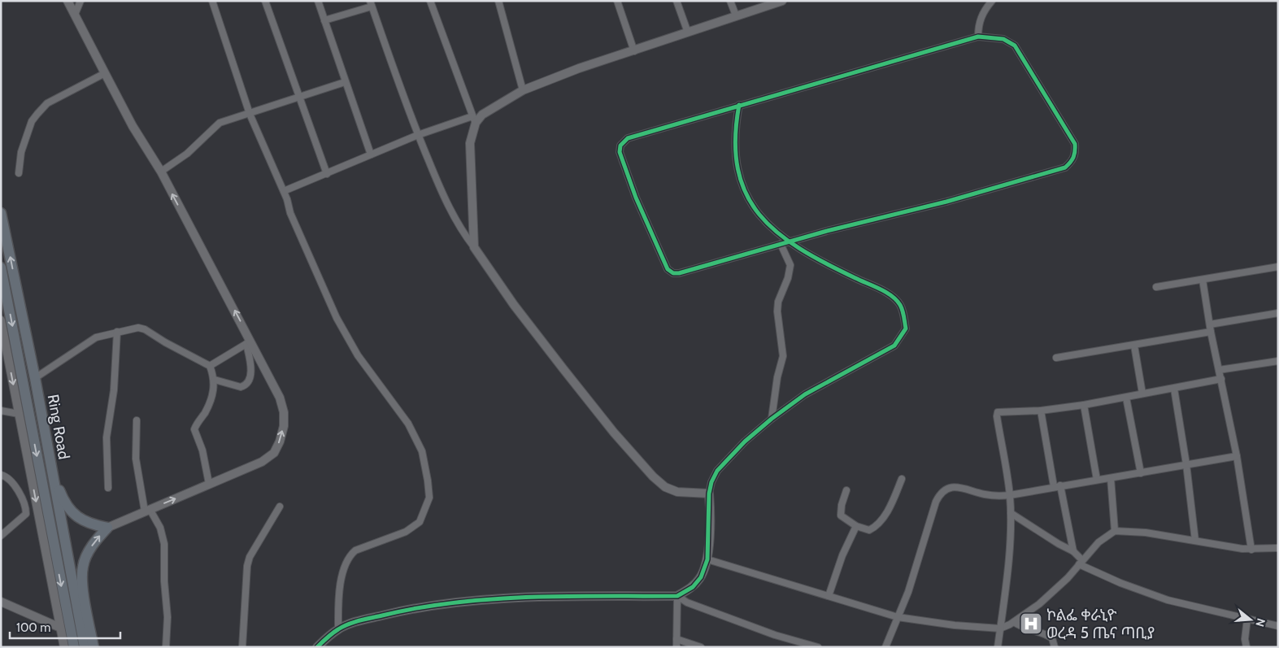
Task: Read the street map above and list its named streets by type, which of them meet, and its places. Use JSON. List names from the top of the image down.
{
  "streets": {
    "highway": ["Ring Road"]
  },
  "places": {
    "hospital": ["ኮልፌ ቀራኒዮ ወረዳ 5 ጤና ጣቢያ"]
  },
  "scale_bar": "100 m",
  "north": "right"
}
